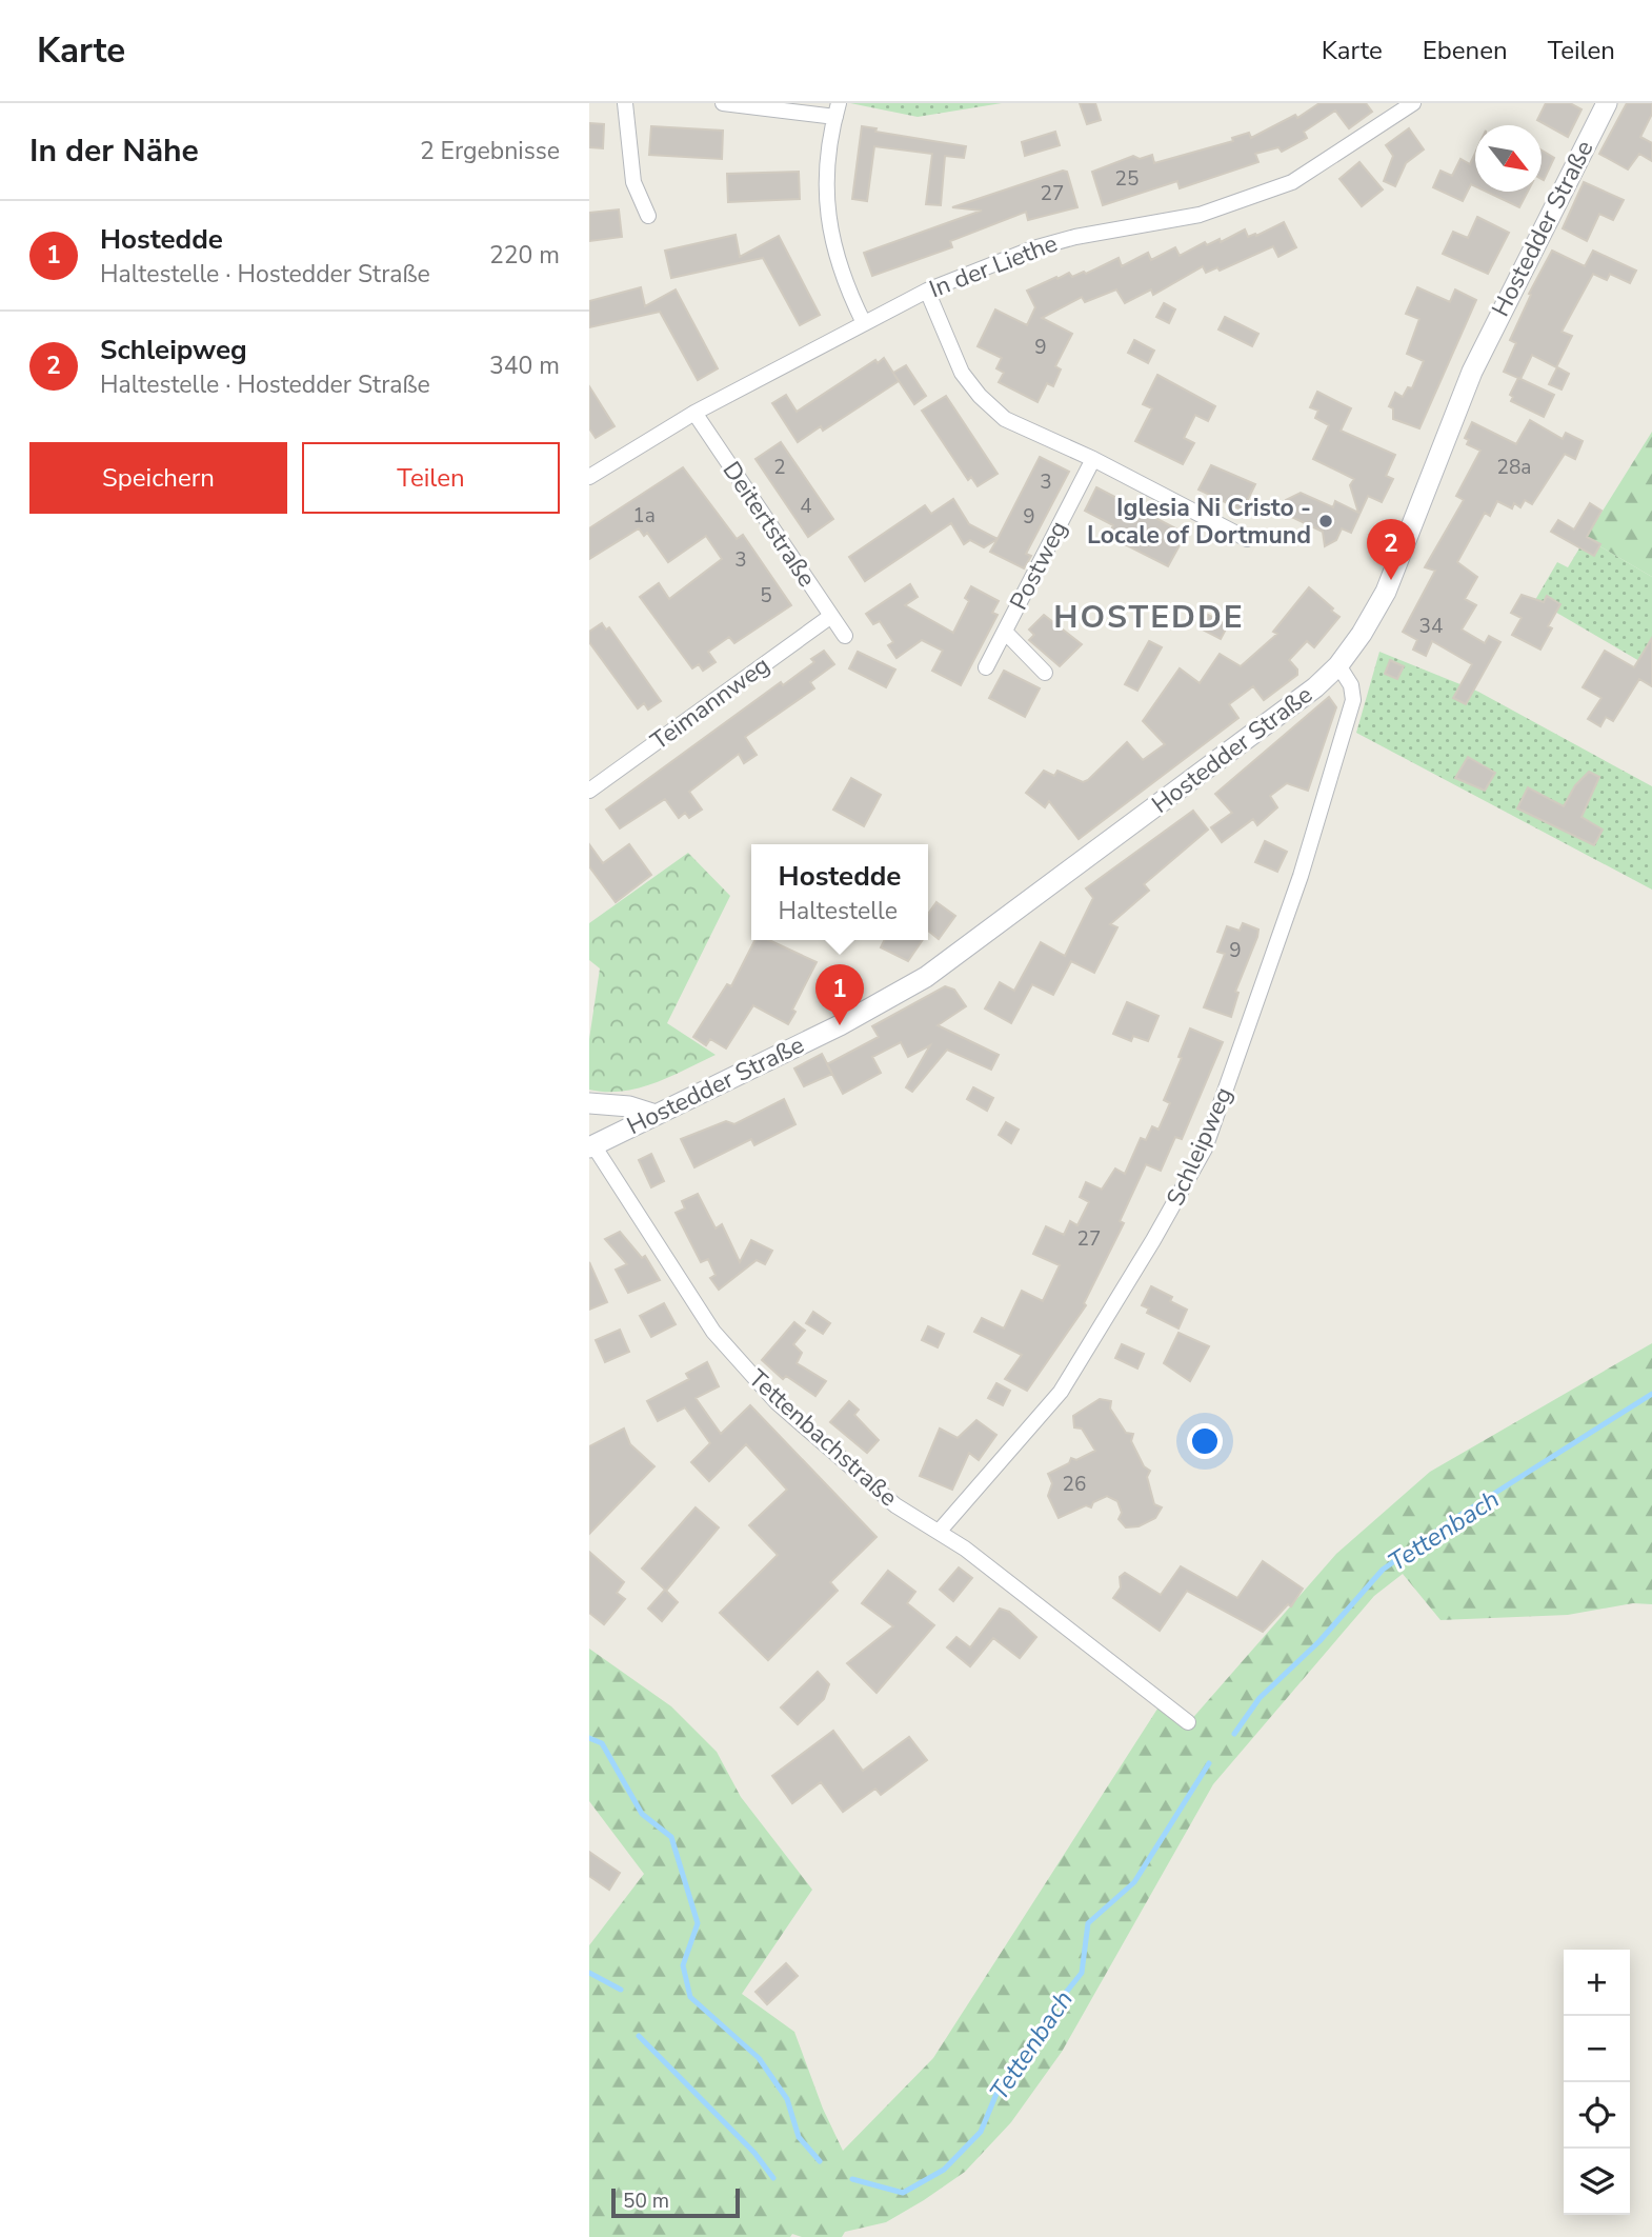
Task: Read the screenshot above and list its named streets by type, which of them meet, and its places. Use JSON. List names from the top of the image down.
{
  "streets": {
    "main road": ["Hostedder Straße"],
    "street": [
      "In der Liethe",
      "Deitertstraße",
      "Postweg",
      "Teimannweg",
      "Schleipweg",
      "Tettenbachstraße"
    ]
  },
  "crossings": [
    ["Hostedder Straße", "Schleipweg"],
    ["Hostedder Straße", "Tettenbachstraße"],
    ["In der Liethe", "Deitertstraße"],
    ["Deitertstraße", "Teimannweg"],
    ["Schleipweg", "Tettenbachstraße"]
  ],
  "districts": ["HOSTEDDE"],
  "water": ["Tettenbach"],
  "places": ["Iglesia Ni Cristo - Locale of Dortmund"],
  "house_numbers": [
    "25",
    "27",
    "9",
    "2",
    "28a",
    "3",
    "4",
    "1a",
    "9",
    "3",
    "5",
    "34",
    "9",
    "27",
    "26"
  ],
  "scale_bar": "50 m",
  "north": "bottom right",
  "page": {
    "header": "Karte",
    "nav": ["Karte", "Ebenen", "Teilen"],
    "heading": ["In der Nähe", "2 Ergebnisse"],
    "list": [
      {
        "mark": "1",
        "name": "Hostedde",
        "note": "Haltestelle · Hostedder Straße",
        "value": "220 m"
      },
      {
        "mark": "2",
        "name": "Schleipweg",
        "note": "Haltestelle · Hostedder Straße",
        "value": "340 m"
      }
    ],
    "buttons": ["Speichern", "Teilen"],
    "pins": ["2", "1"],
    "popup": ["Hostedde", "Haltestelle"],
    "map_buttons": ["+", "−"],
    "scale": "50 m"
  }
}
